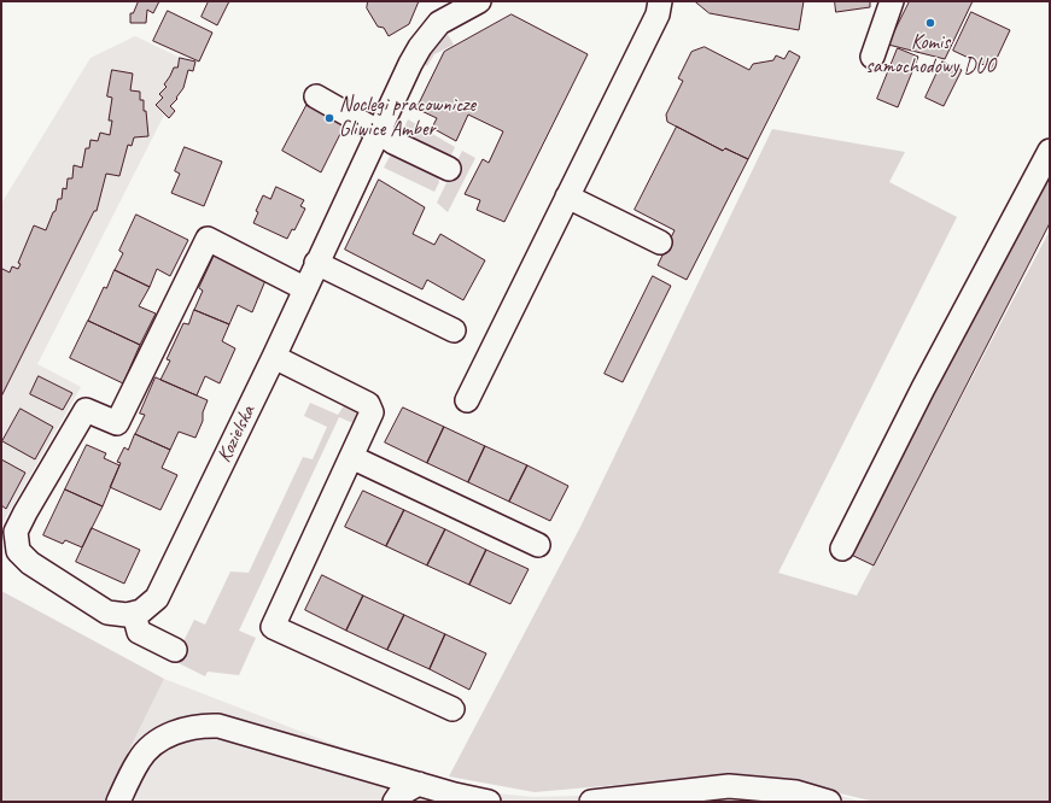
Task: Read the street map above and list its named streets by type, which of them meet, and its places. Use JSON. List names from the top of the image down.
{
  "streets": {
    "lane": ["Kozielska"]
  },
  "places": ["Komis samochodowy DUO", "Noclegi pracownicze Gliwice Amber"]
}
